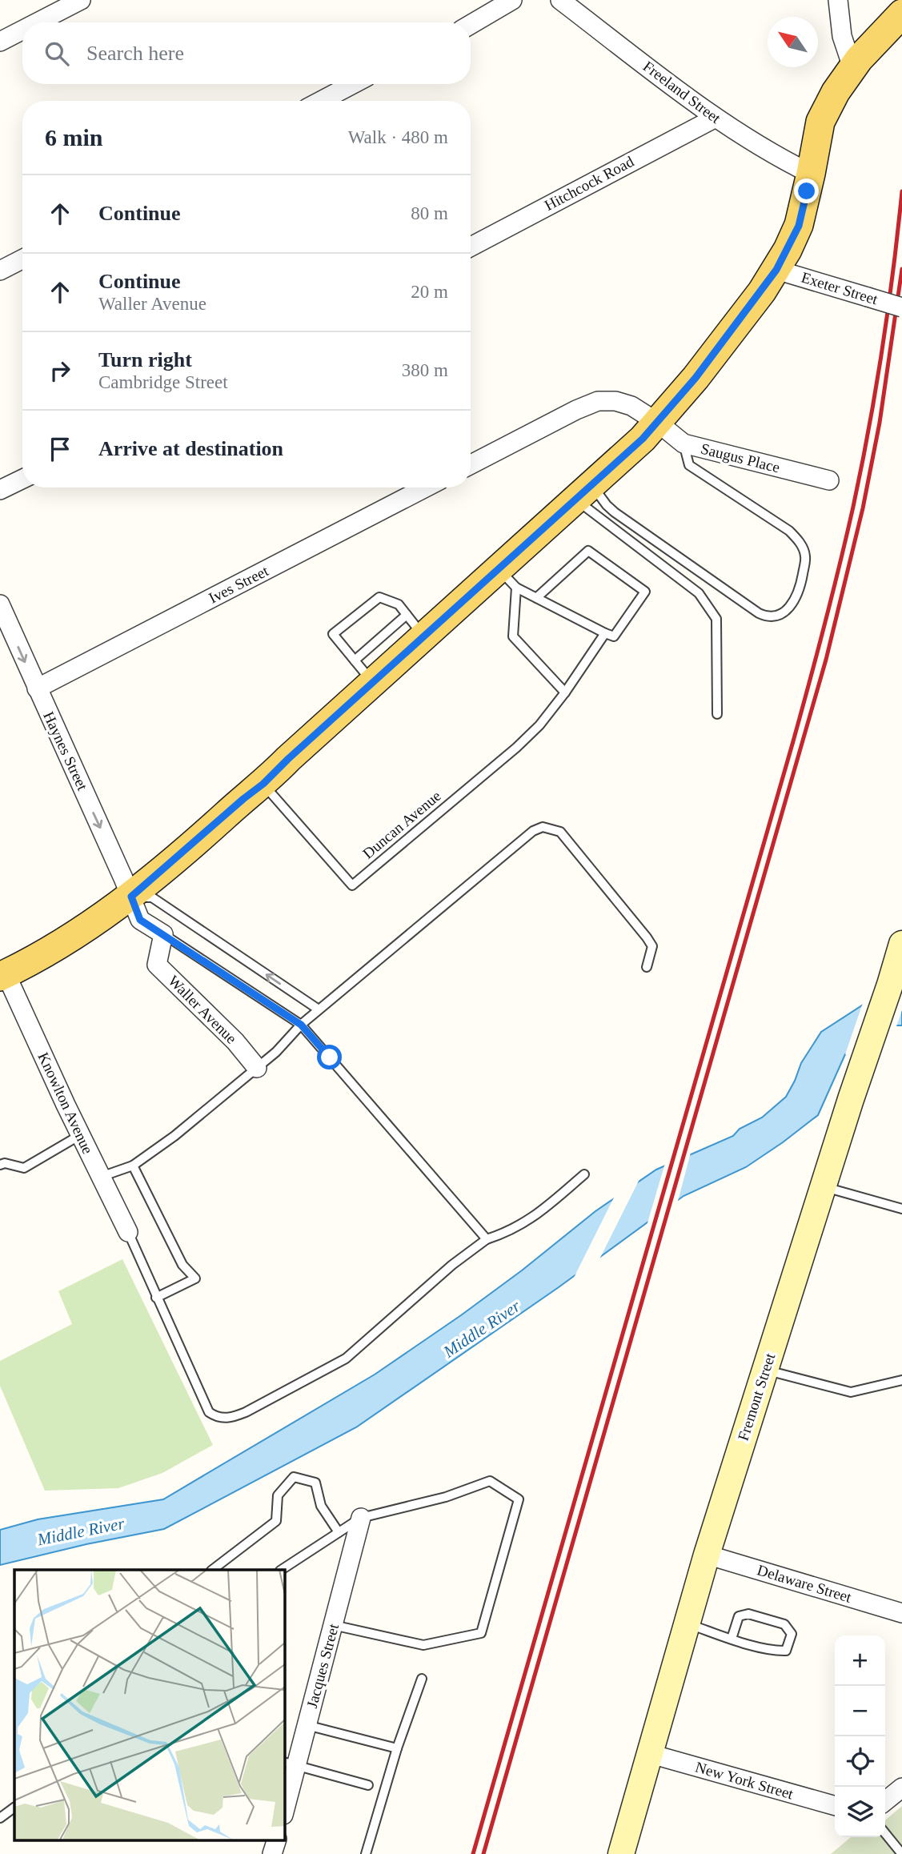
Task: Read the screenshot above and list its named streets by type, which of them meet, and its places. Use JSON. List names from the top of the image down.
{
  "streets": {
    "street": [
      "Freeland Street",
      "Hitchcock Road",
      "Exeter Street",
      "Saugus Place",
      "Ives Street",
      "Haynes Street",
      "Waller Avenue",
      "Knowlton Avenue",
      "Fremont Street",
      "Delaware Street",
      "Jacques Street",
      "New York Street"
    ],
    "lane": ["Duncan Avenue"]
  },
  "crossings": [
    ["Freeland Street", "Hitchcock Road"],
    ["Ives Street", "Haynes Street"],
    ["Fremont Street", "Delaware Street"],
    ["Fremont Street", "New York Street"]
  ],
  "one_way": ["Haynes Street"],
  "water": ["Middle River"],
  "north": "top left",
  "page": {
    "search": "Search here",
    "heading": ["6 min", "Walk · 480 m"],
    "list": [
      ["Continue", "80 m"],
      ["Continue", "Waller Avenue", "20 m"],
      ["Turn right", "Cambridge Street", "380 m"],
      "Arrive at destination"
    ],
    "map_buttons": ["+", "−"]
  }
}
